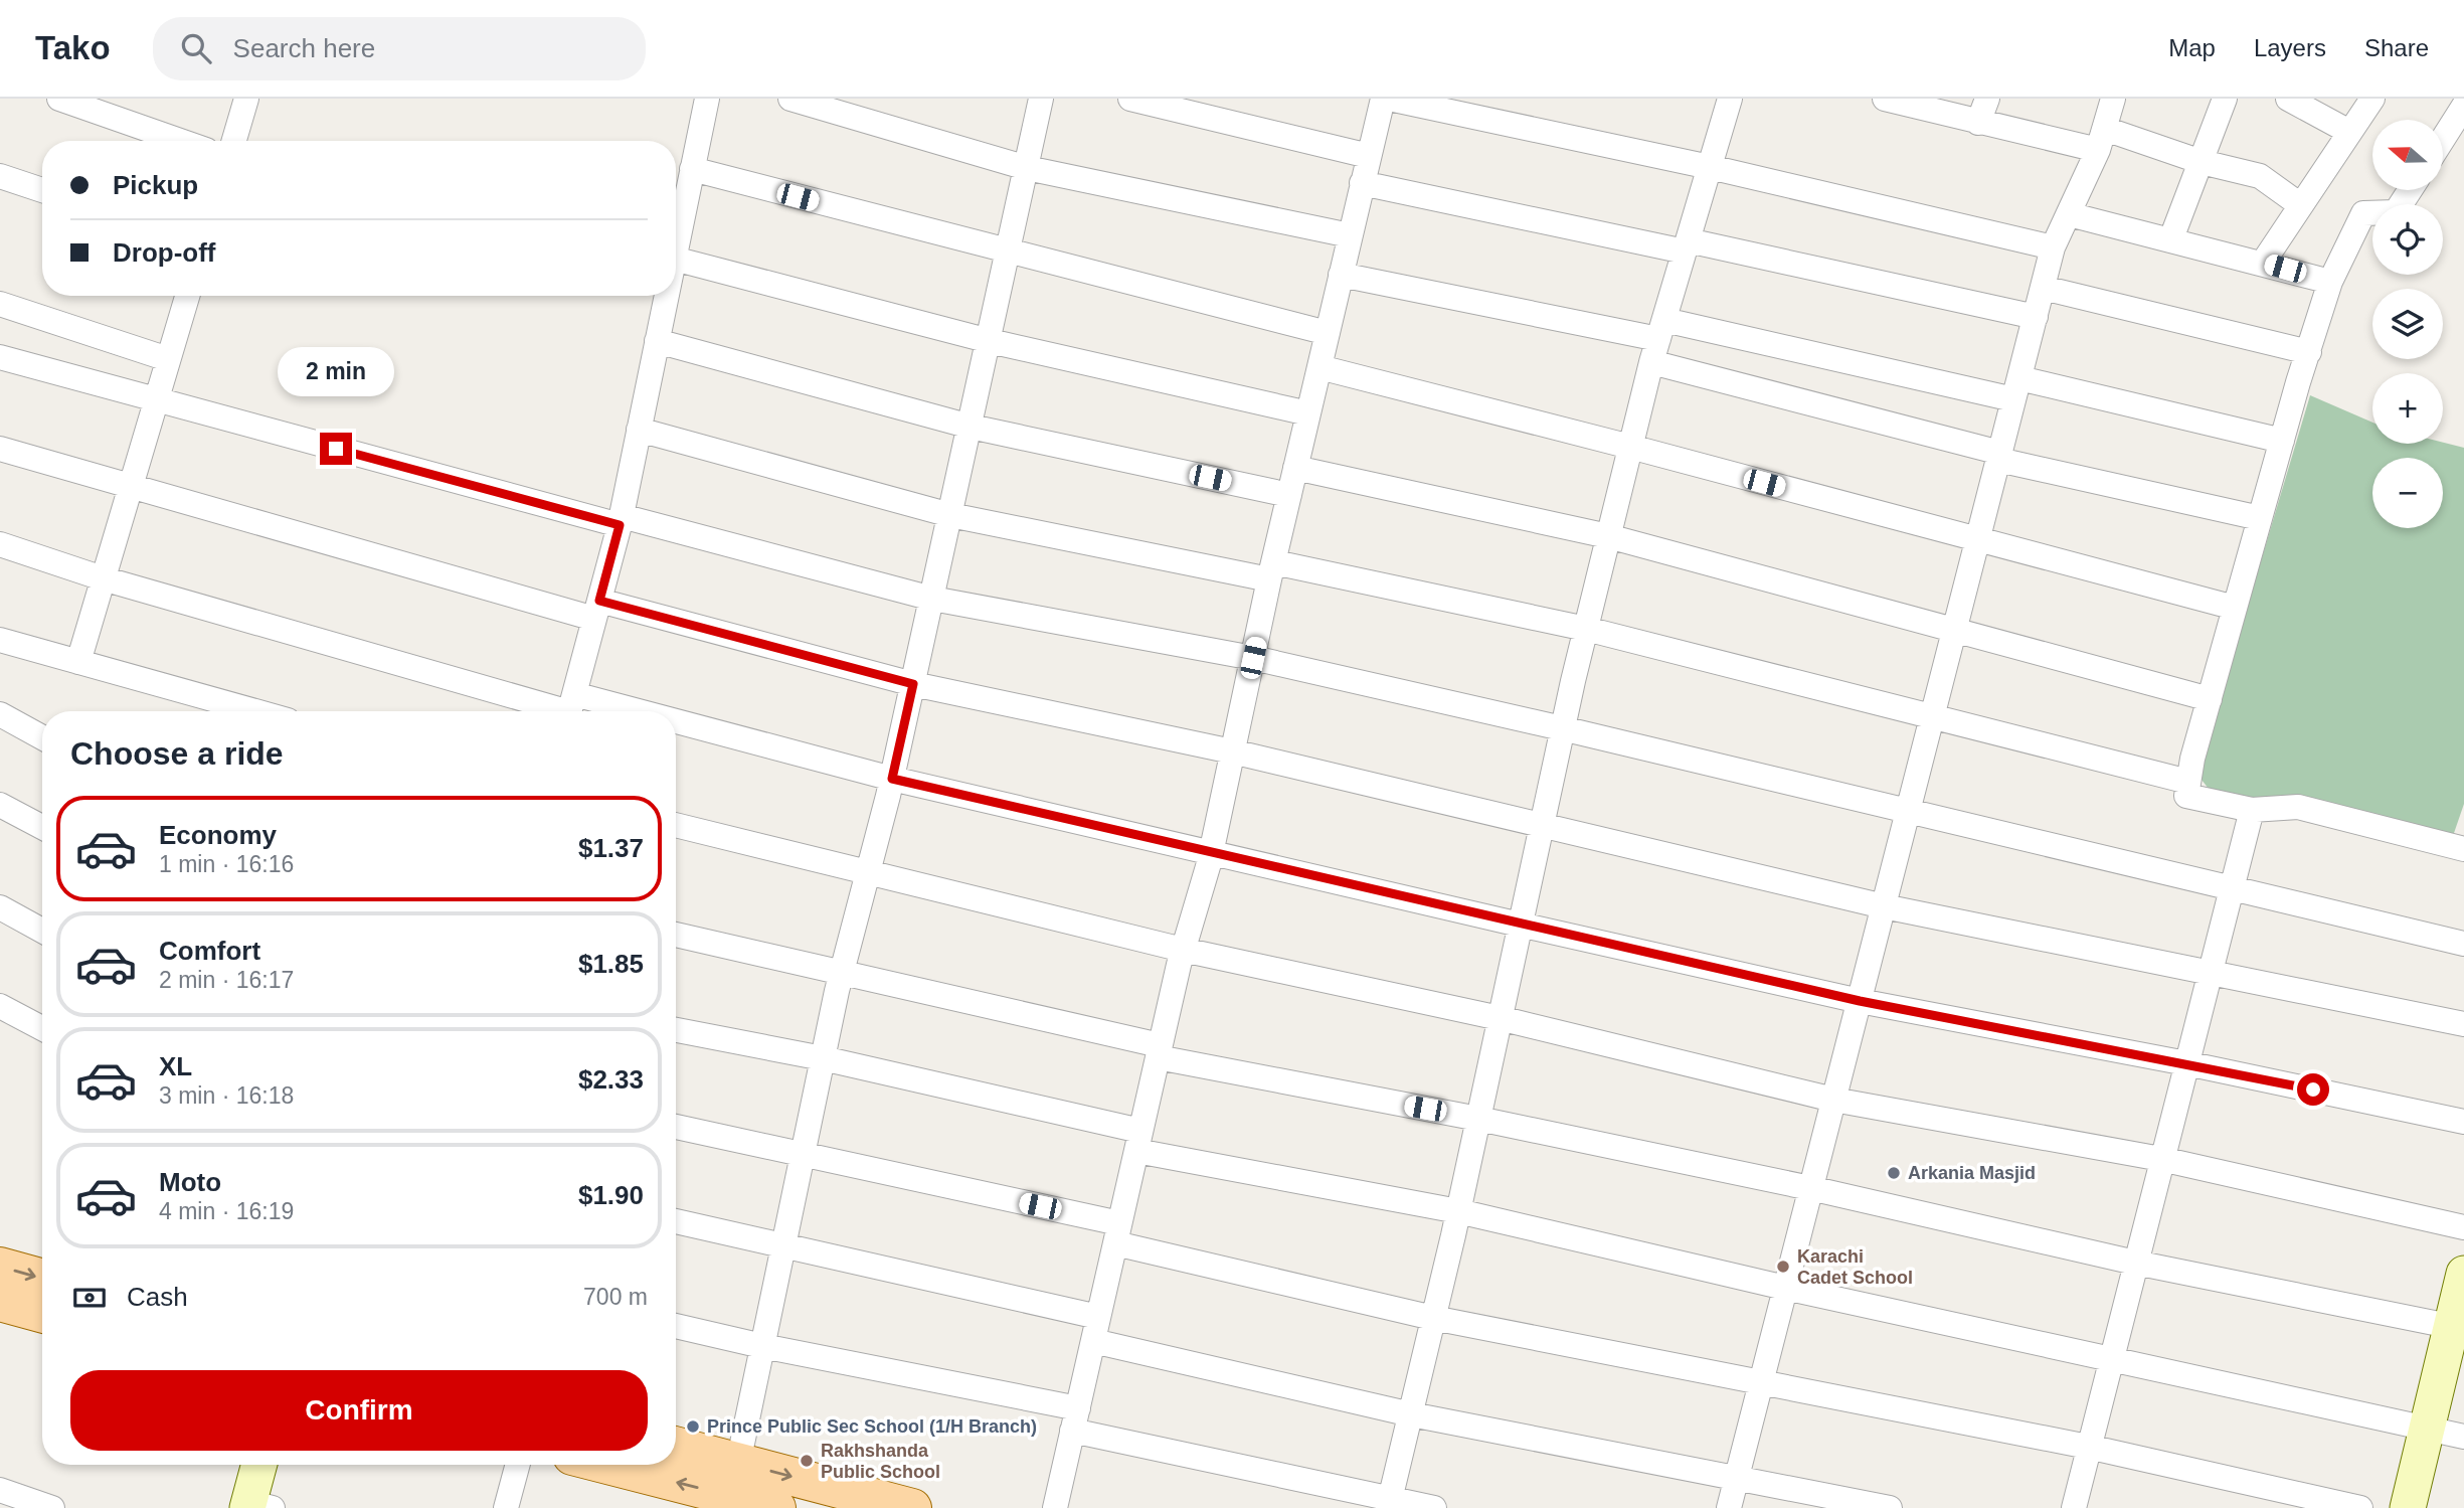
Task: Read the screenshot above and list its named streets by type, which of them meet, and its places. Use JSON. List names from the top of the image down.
{
  "places": [
    "Arkania Masjid",
    "Karachi Cadet School",
    "Prince Public Sec School (1/H Branch)",
    "Rakhshanda Public School"
  ],
  "north": "left",
  "page": {
    "header": "Tako",
    "search": "Search here",
    "nav": ["Map", "Layers", "Share"],
    "map_buttons": ["+", "−"],
    "banner": ["Pickup", "Drop-off"],
    "bubble": "2 min",
    "heading": "Choose a ride",
    "list": [
      {
        "name": "Economy",
        "note": "1 min · 16:16",
        "value": "$1.37"
      },
      {
        "name": "Comfort",
        "note": "2 min · 16:17",
        "value": "$1.85"
      },
      {
        "name": "XL",
        "note": "3 min · 16:18",
        "value": "$2.33"
      },
      {
        "name": "Moto",
        "note": "4 min · 16:19",
        "value": "$1.90"
      }
    ],
    "pay": ["Cash", "700 m"],
    "buttons": "Confirm"
  }
}
